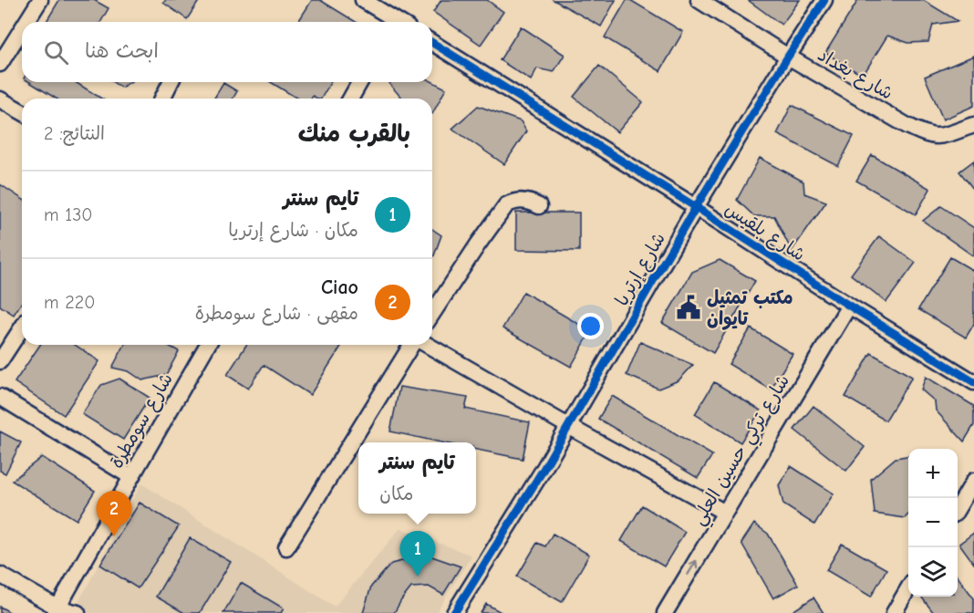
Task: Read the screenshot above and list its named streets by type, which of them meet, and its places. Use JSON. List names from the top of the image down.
{
  "streets": {
    "street": [
      "شارع بغداد",
      "شارع بلقيس",
      "شارع إرتريا",
      "شارع سومطرة",
      "شارع تركي حسين العلي"
    ]
  },
  "crossings": [
    ["شارع بغداد", "شارع إرتريا"],
    ["شارع بلقيس", "شارع إرتريا"],
    ["شارع بلقيس", "شارع تركي حسين العلي"]
  ],
  "places": {
    "public building": ["مكتب تمثيل تايوان"]
  },
  "page": {
    "search": "ابحث هنا",
    "heading": ["بالقرب منك", "النتائج: 2"],
    "list": [
      {
        "mark": "1",
        "name": "تايم سنتر",
        "note": "مكان · شارع إرتريا",
        "value": "130 m"
      },
      {
        "mark": "2",
        "name": "Ciao",
        "note": "مقهى · شارع سومطرة",
        "value": "220 m"
      }
    ],
    "popup": ["تايم سنتر", "مكان"],
    "map_buttons": ["+", "−"],
    "pins": ["2", "1"]
  }
}
